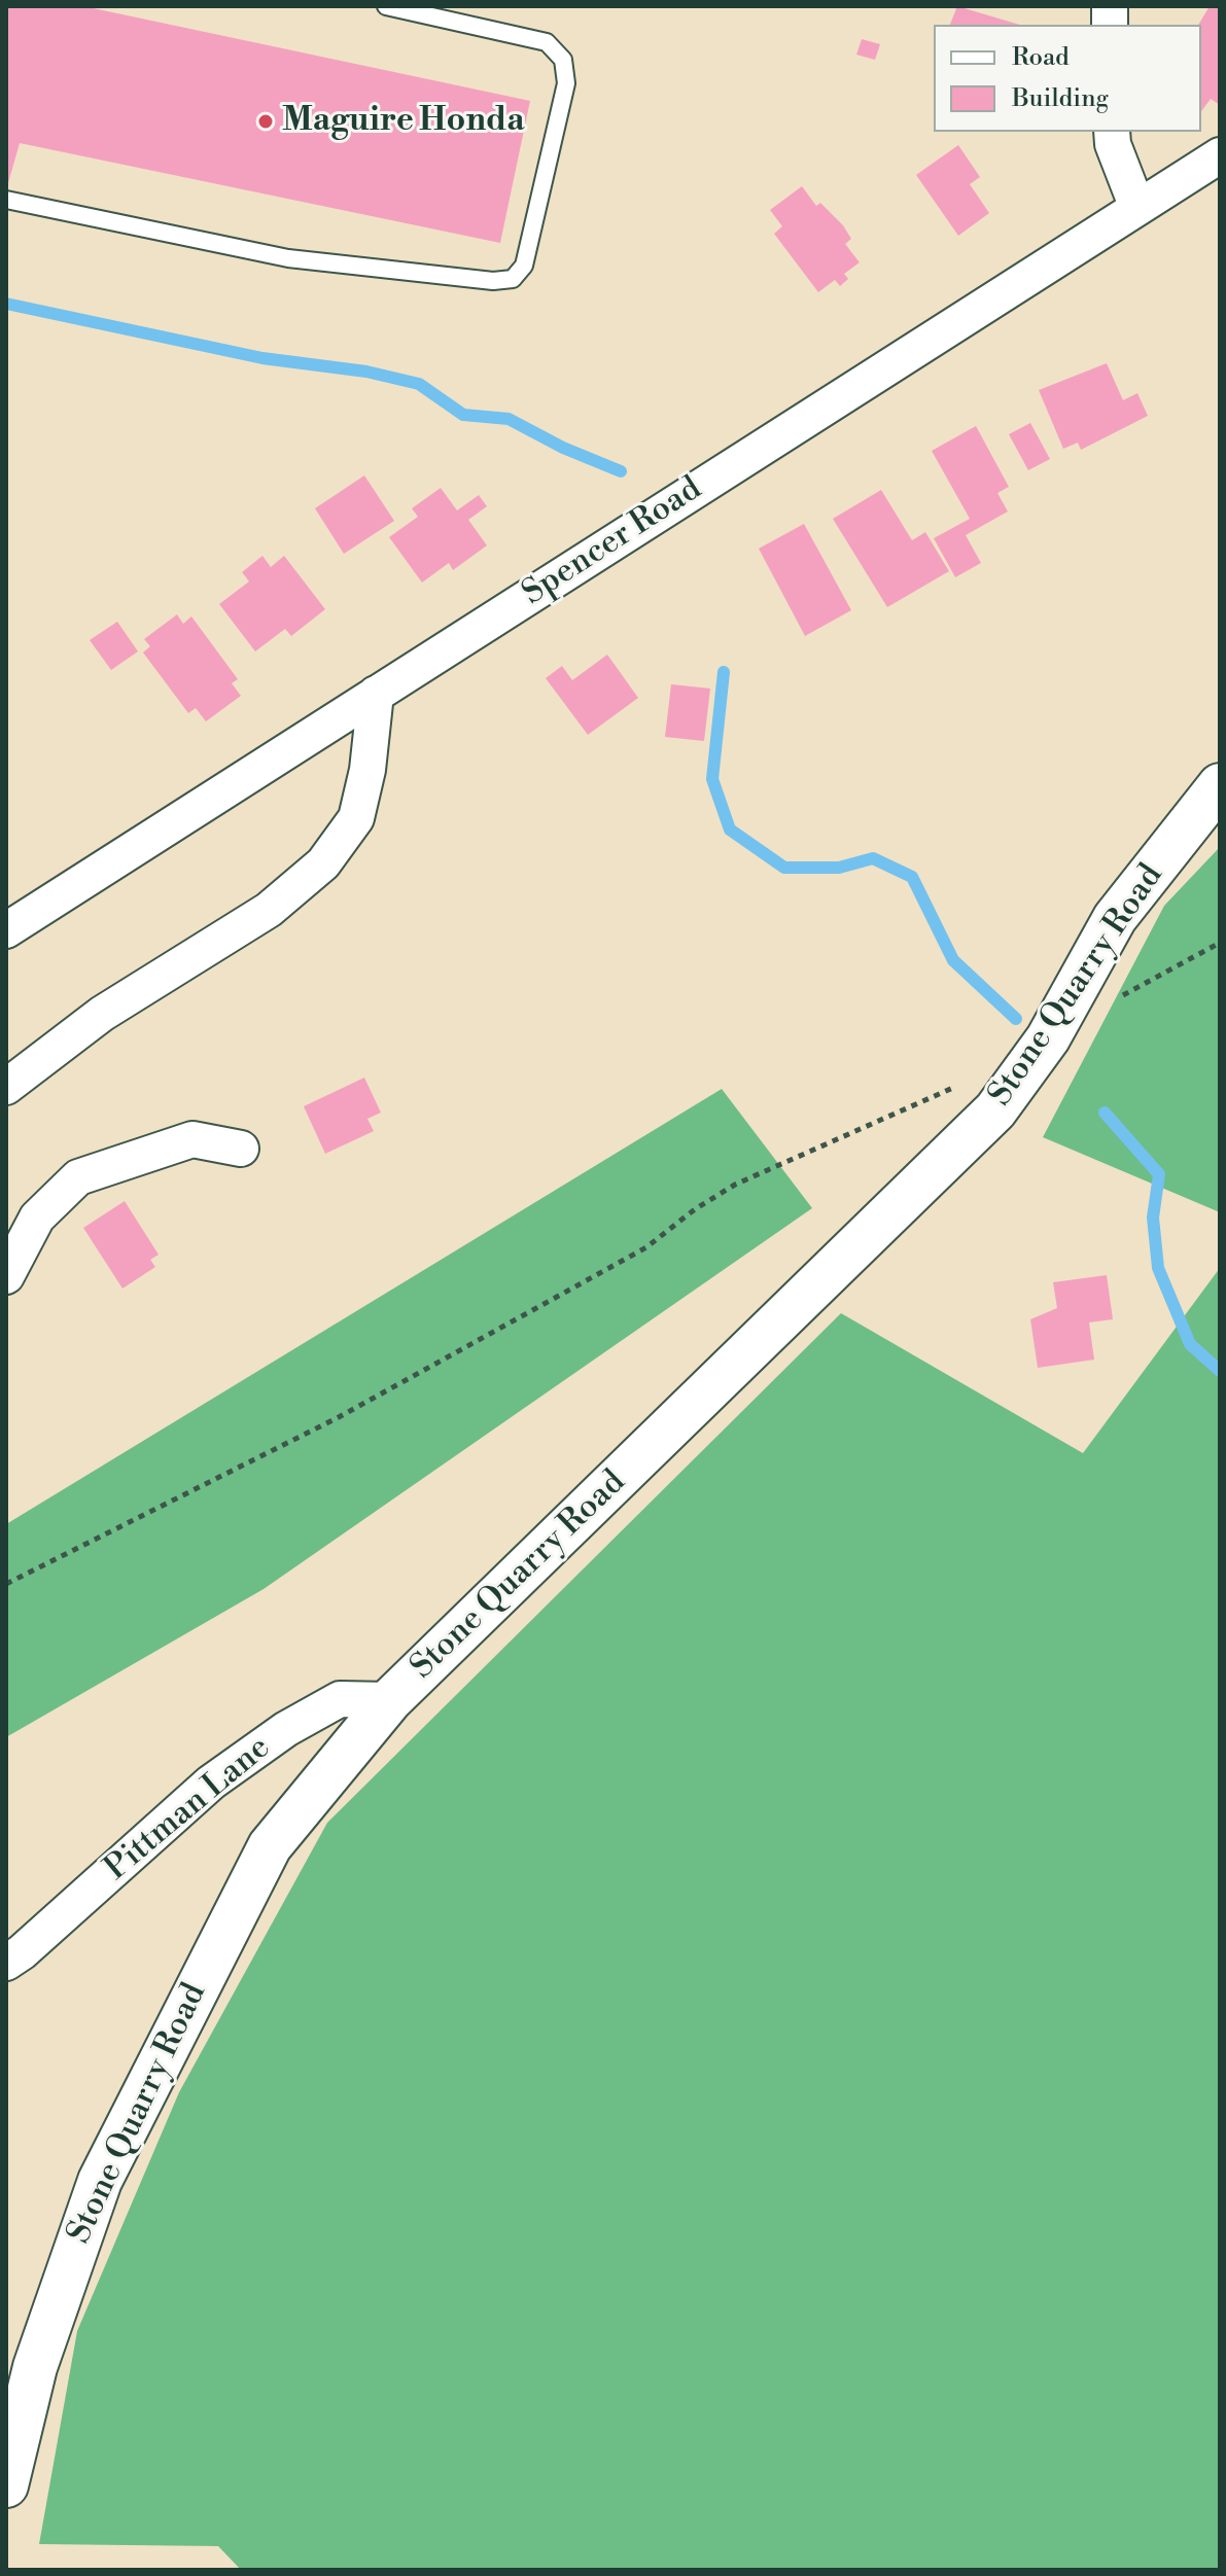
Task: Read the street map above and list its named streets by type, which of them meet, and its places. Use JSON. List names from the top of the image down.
{
  "streets": {
    "street": ["Spencer Road", "Stone Quarry Road", "Pittman Lane"]
  },
  "crossings": [
    ["Stone Quarry Road", "Pittman Lane"]
  ],
  "places": ["Maguire Honda"],
  "legend": ["Road", "Building"]
}
